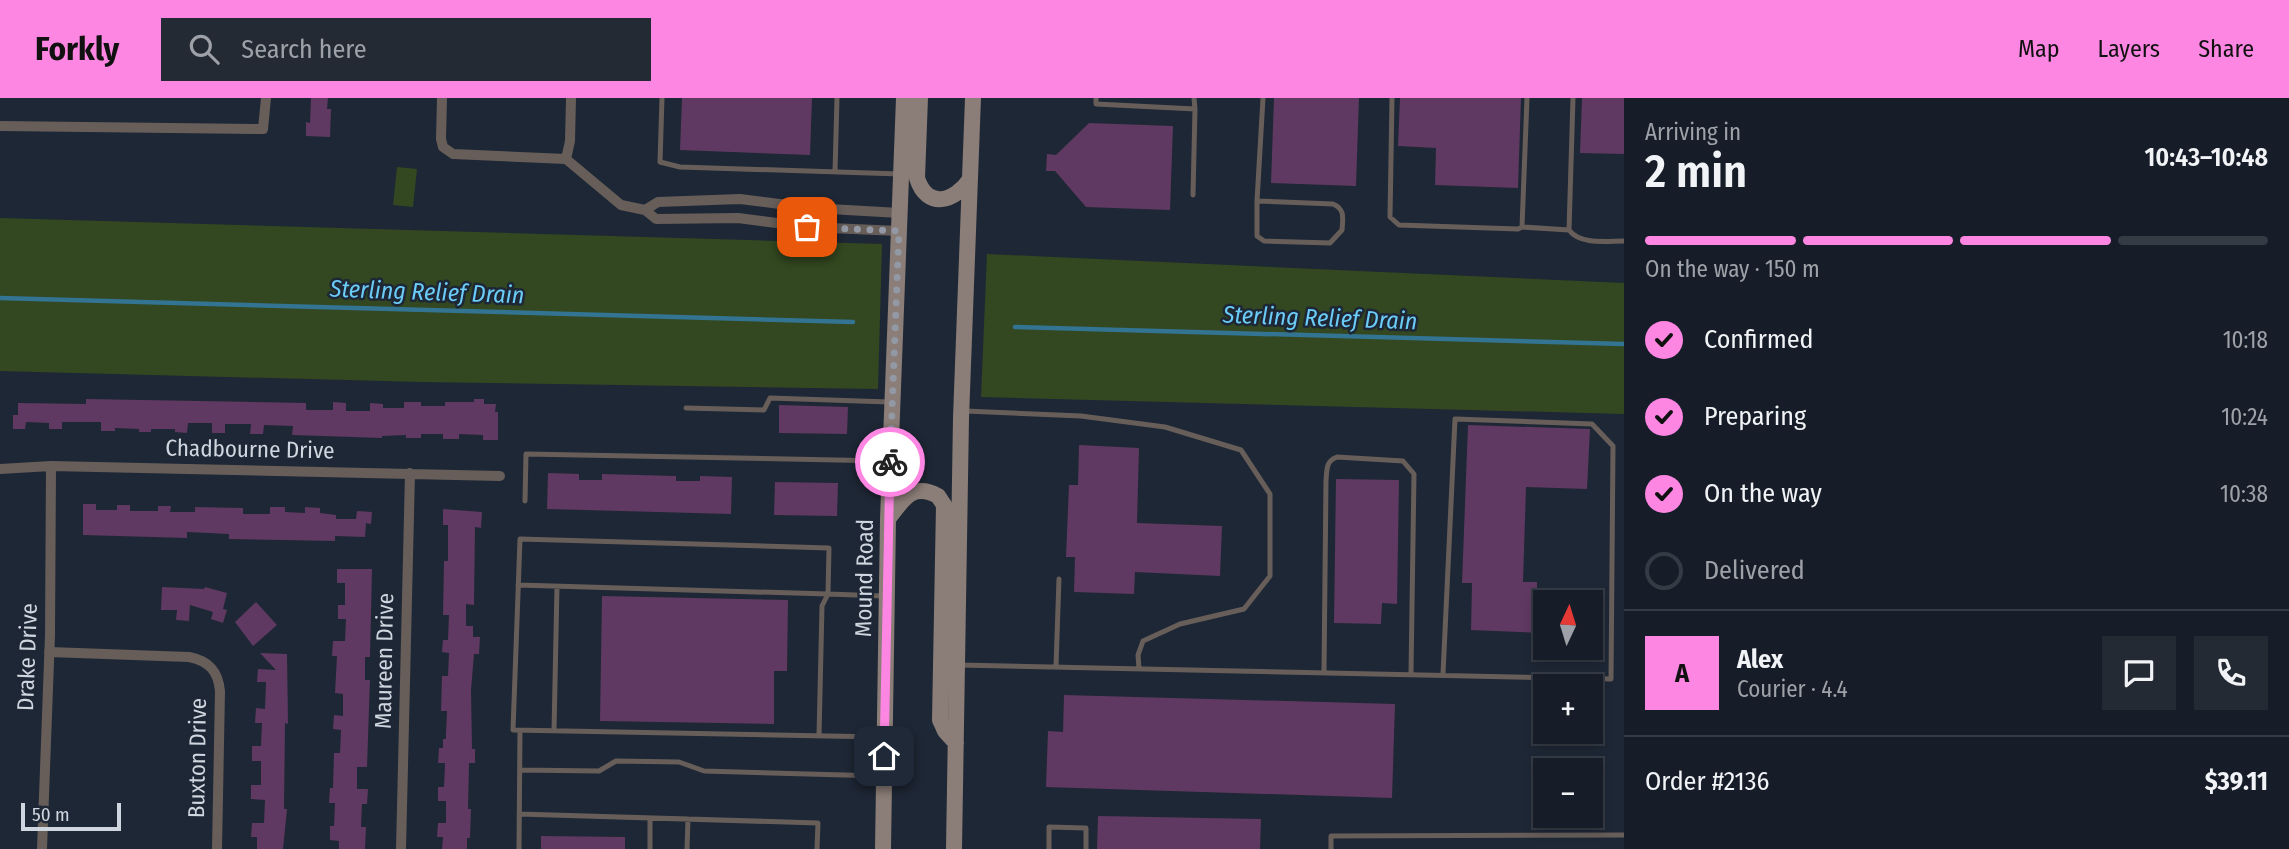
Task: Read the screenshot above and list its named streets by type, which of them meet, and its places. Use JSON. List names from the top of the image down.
{
  "streets": {
    "main road": ["Mound Road"],
    "street": [
      "Chadbourne Drive",
      "Drake Drive",
      "Maureen Drive",
      "Buxton Drive"
    ]
  },
  "crossings": [
    ["Chadbourne Drive", "Drake Drive"],
    ["Chadbourne Drive", "Maureen Drive"],
    ["Drake Drive", "Buxton Drive"]
  ],
  "water": ["Sterling Relief Drain"],
  "scale_bar": "50 m",
  "north": "top",
  "page": {
    "header": "Forkly",
    "search": "Search here",
    "nav": ["Map", "Layers", "Share"],
    "heading": ["2 min", "Arriving in", "10:43–10:48"],
    "panel": [
      "Alex",
      "Courier · 4.4",
      "Order #2136",
      "$39.11"
    ],
    "bar": "On the way · 150 m",
    "list": [
      ["Confirmed", "10:18"],
      ["Preparing", "10:24"],
      ["On the way", "10:38"],
      "Delivered"
    ],
    "map_buttons": ["+", "−"],
    "round": "A",
    "scale": "50 m"
  }
}
